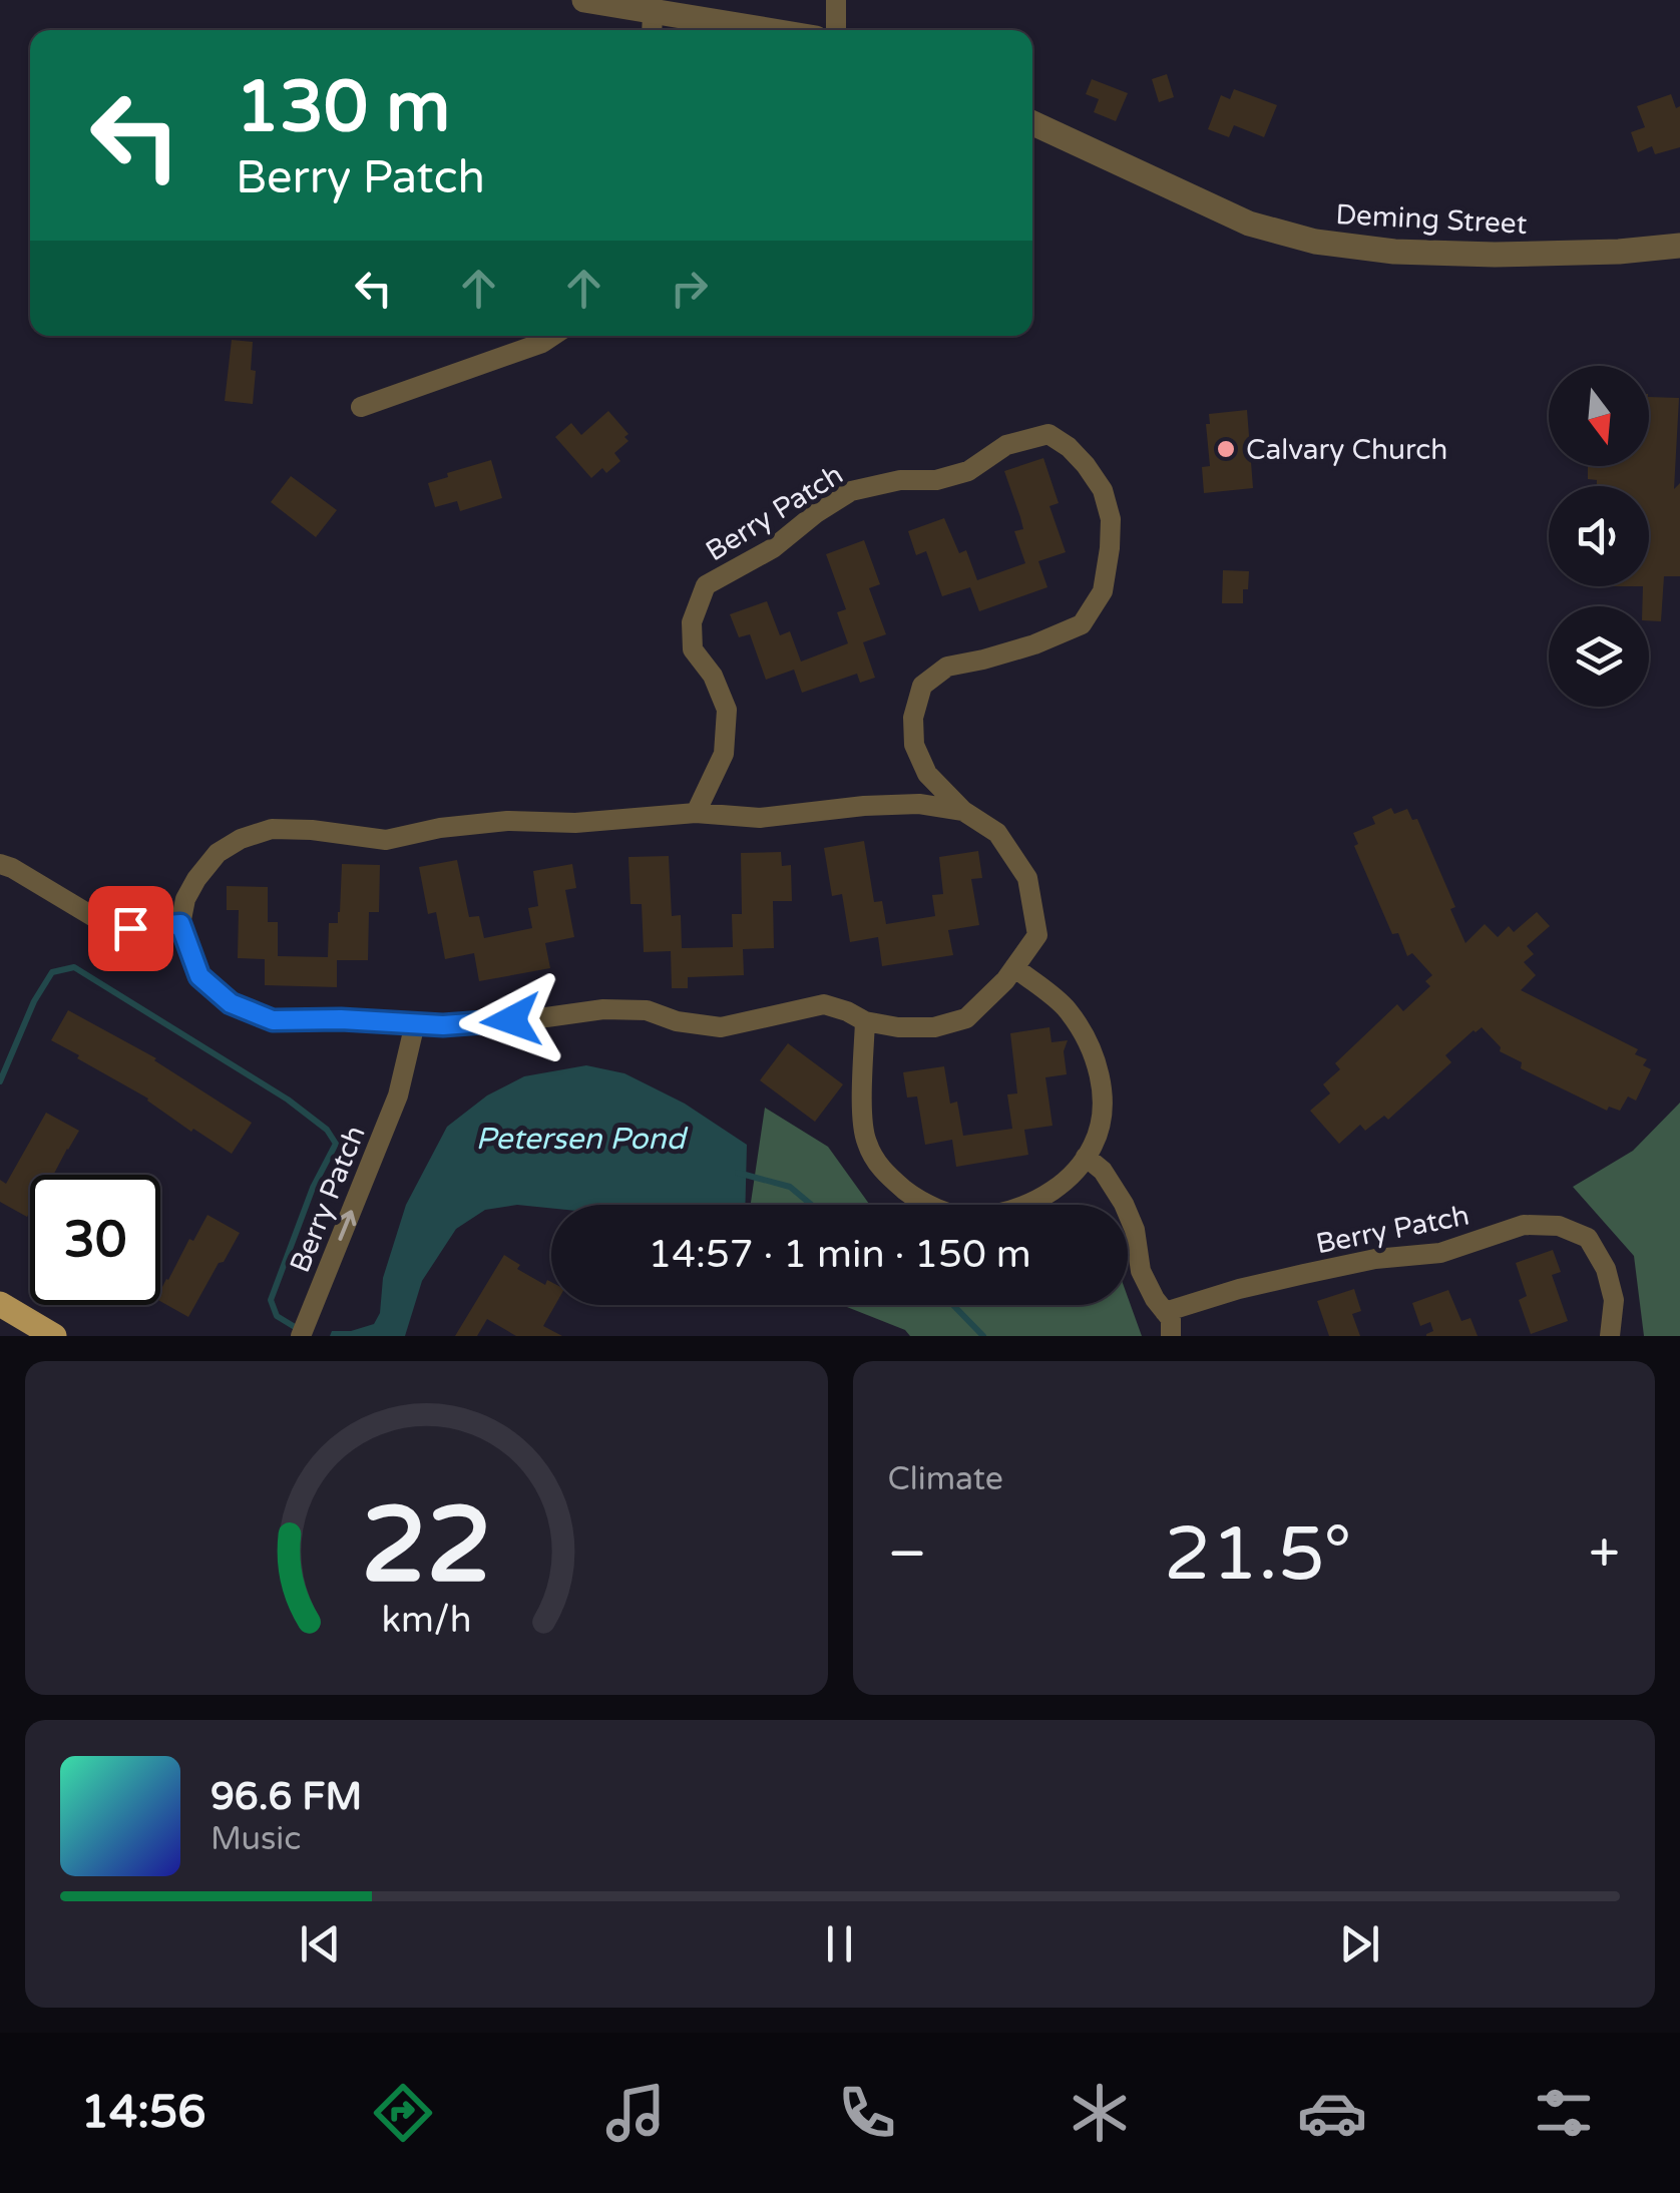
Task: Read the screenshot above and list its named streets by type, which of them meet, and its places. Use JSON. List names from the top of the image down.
{
  "streets": {
    "street": ["Deming Street", "Berry Patch"]
  },
  "water": ["Petersen Pond"],
  "places": ["Calvary Church"],
  "north": "bottom",
  "page": {
    "turn": ["130 m", "Berry Patch"],
    "limit": "30",
    "trip": "14:57 · 1 min · 150 m",
    "tile": "Climate",
    "heat": ["−", "21.5°", "+"],
    "song": ["96.6 FM", "Music"],
    "tabs": "14:56",
    "gauge": ["22", "km/h"]
  }
}
